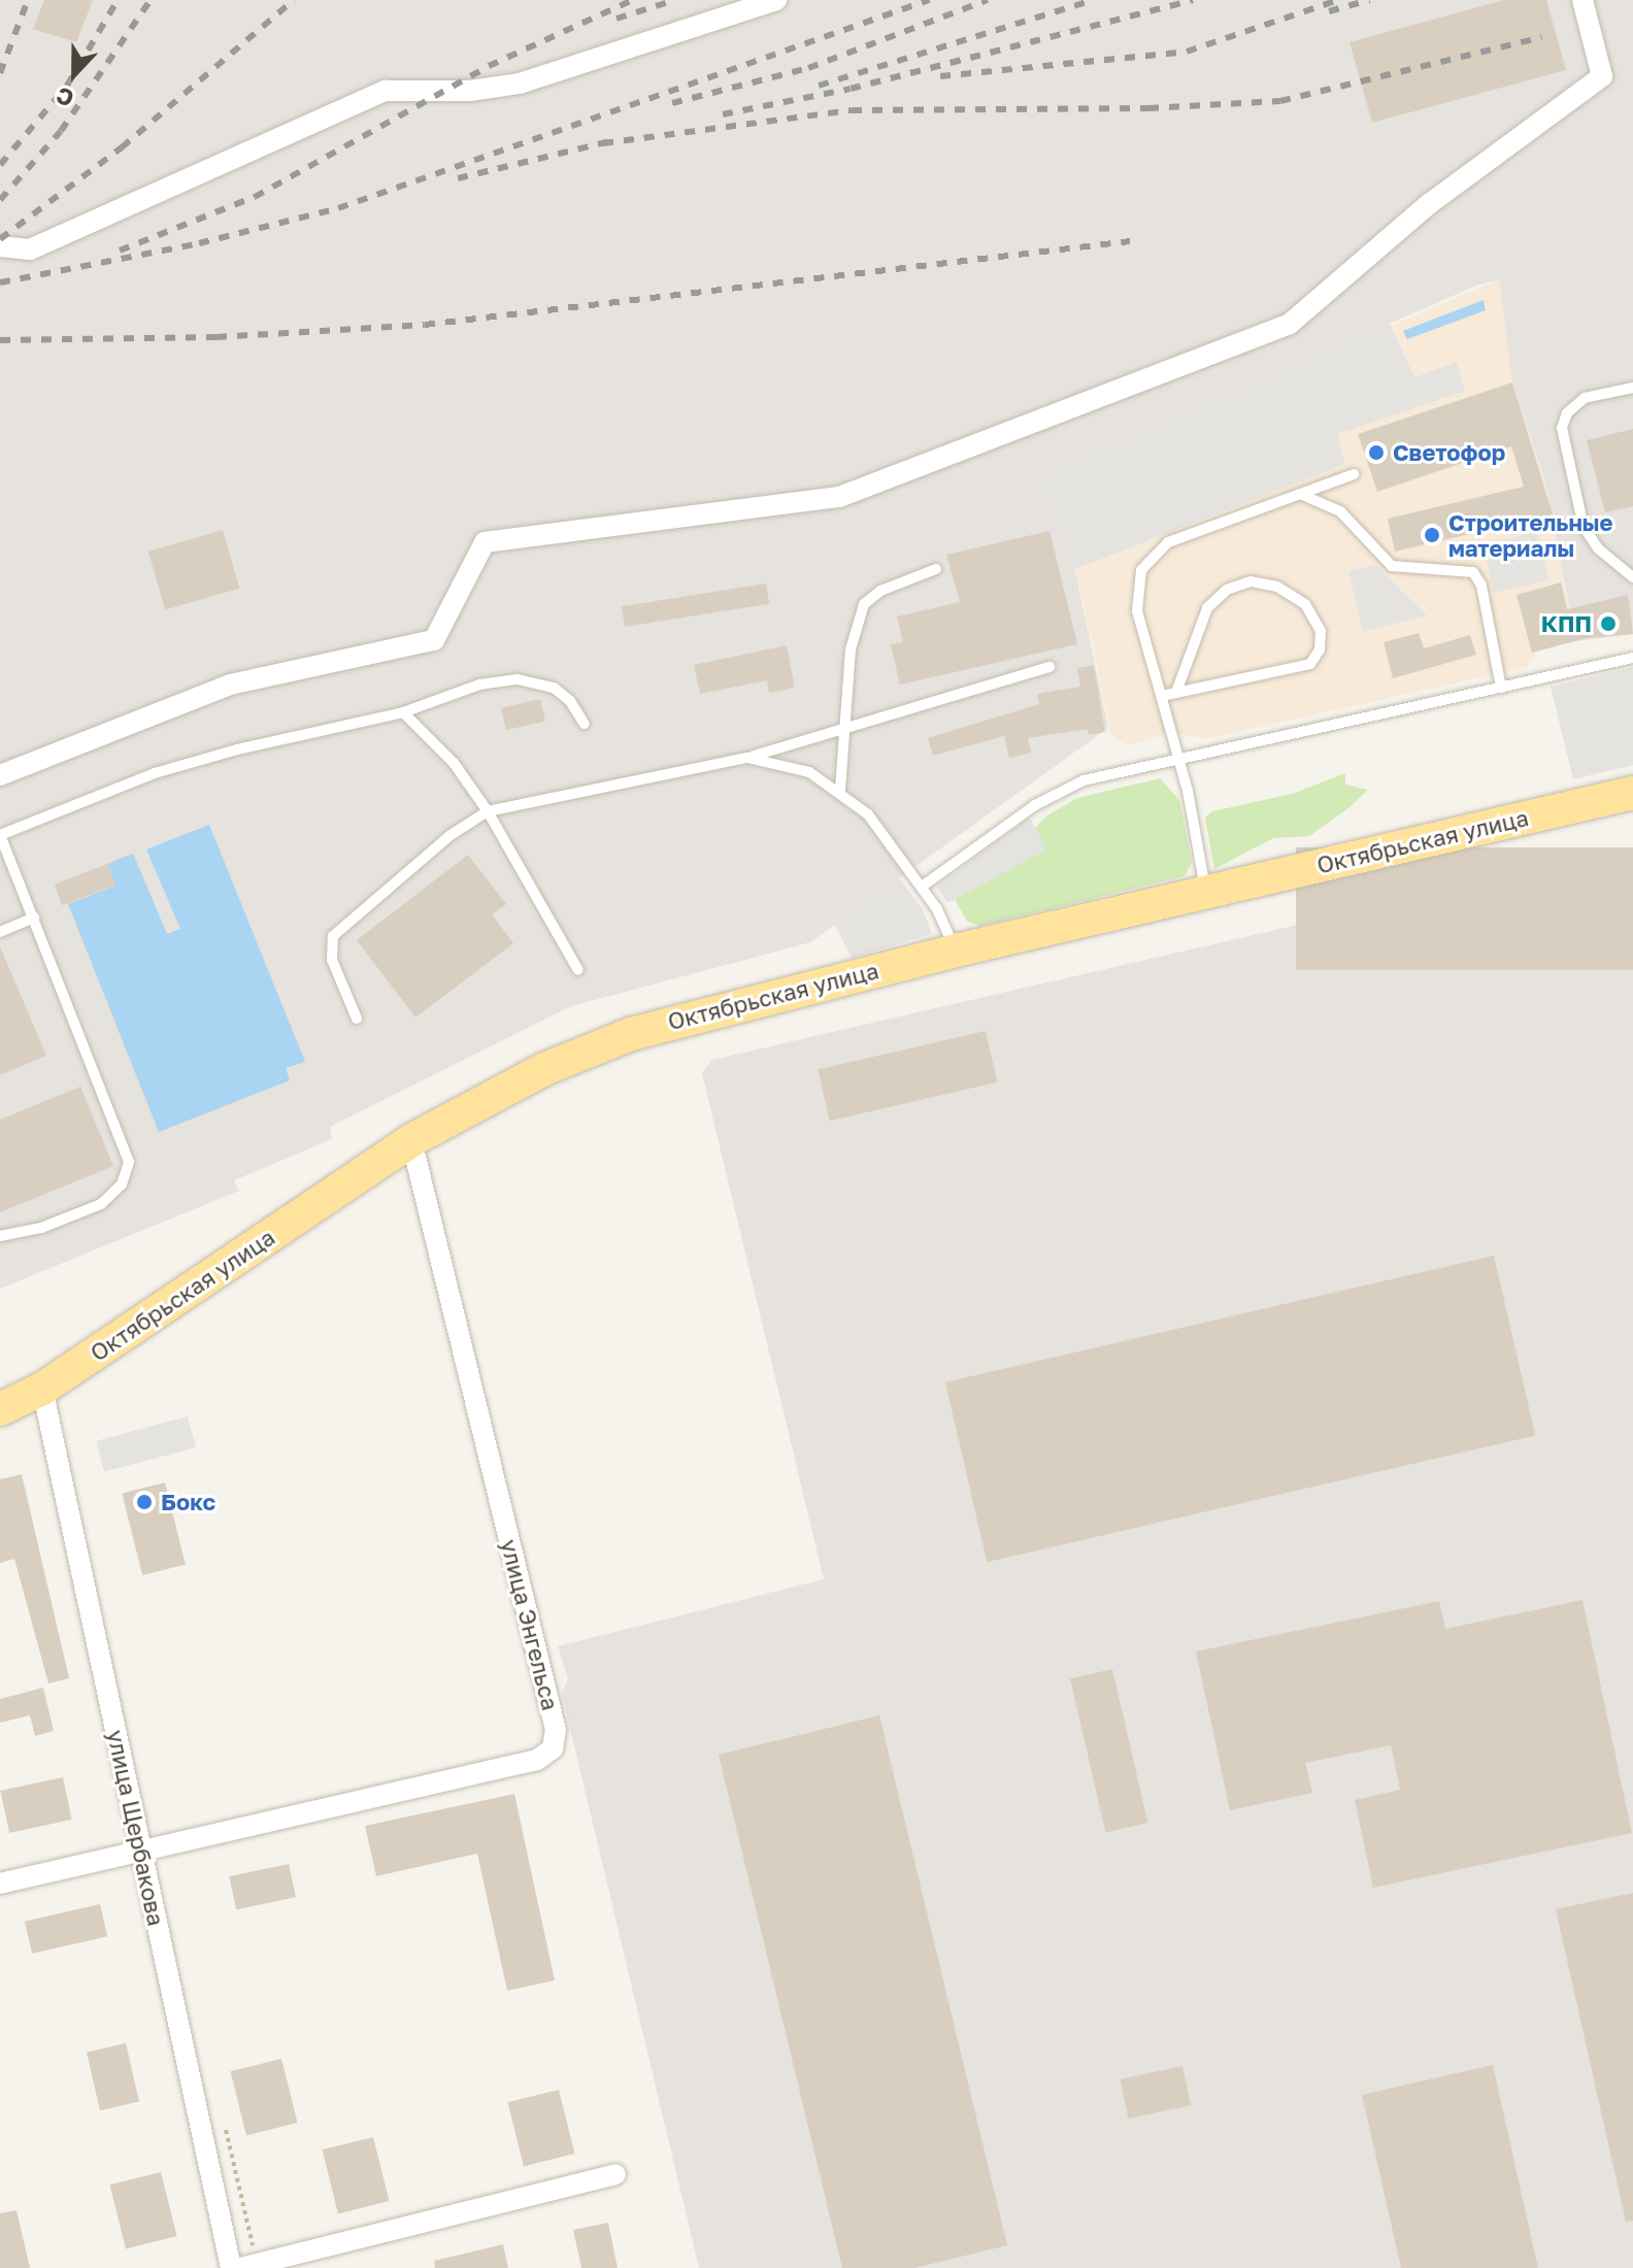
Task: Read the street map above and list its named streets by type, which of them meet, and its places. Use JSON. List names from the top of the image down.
{
  "streets": {
    "main road": ["Октябрьская улица"],
    "street": ["улица Энгельса", "улица Щербакова"]
  },
  "crossings": [
    ["Октябрьская улица", "улица Энгельса"],
    ["Октябрьская улица", "улица Щербакова"],
    ["улица Энгельса", "улица Щербакова"]
  ],
  "places": [
    "Светофор",
    "Строительные материалы",
    "КПП",
    "Бокс"
  ],
  "north": "bottom"
}
